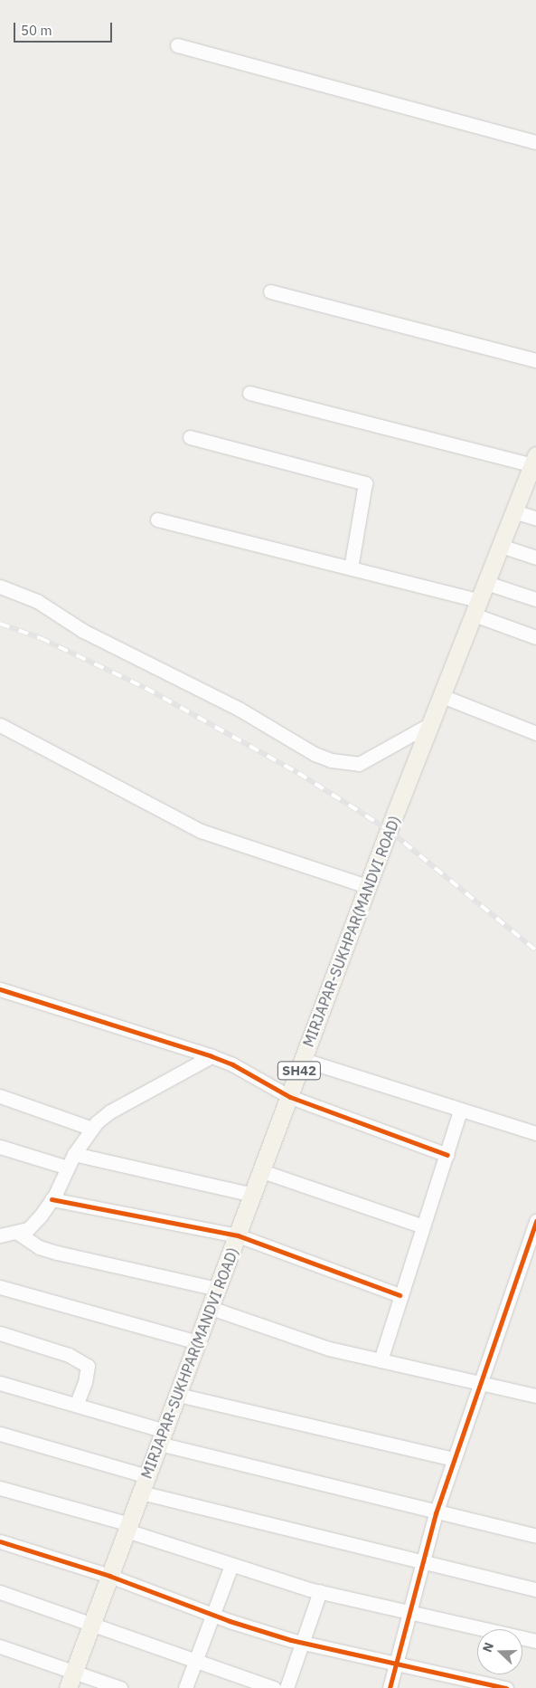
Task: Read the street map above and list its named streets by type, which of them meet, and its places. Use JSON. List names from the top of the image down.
{
  "streets": {
    "main road": ["MIRJAPAR-SUKHPAR(MANDVI ROAD)", "SH42"]
  },
  "scale_bar": "50 m",
  "north": "left"
}
